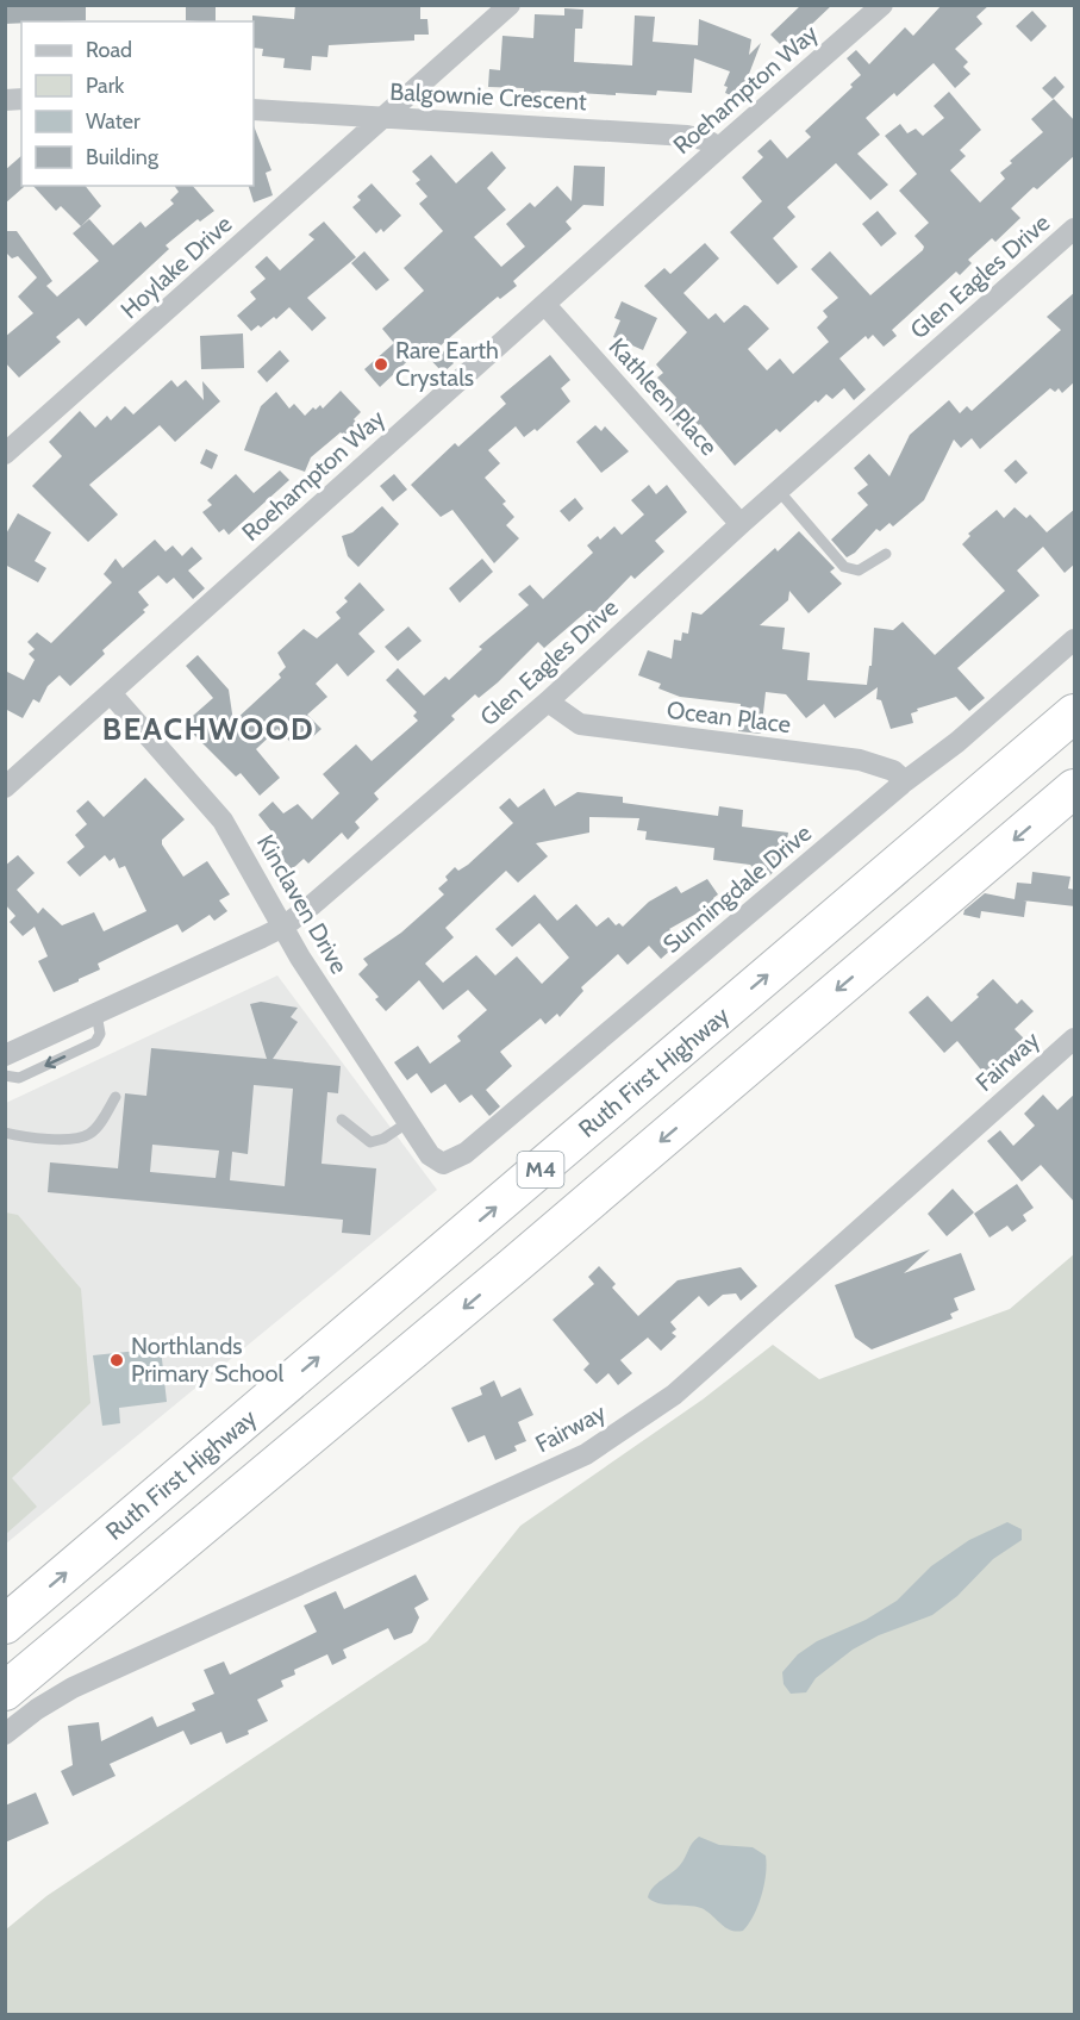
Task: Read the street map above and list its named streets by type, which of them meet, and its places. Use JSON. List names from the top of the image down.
{
  "streets": {
    "highway": ["Ruth First Highway", "M4"],
    "street": [
      "Roehampton Way",
      "Balgownie Crescent",
      "Hoylake Drive",
      "Glen Eagles Drive",
      "Kathleen Place",
      "Ocean Place",
      "Sunningdale Drive",
      "Kinclaven Drive",
      "Fairway"
    ]
  },
  "crossings": [
    ["Roehampton Way", "Balgownie Crescent"],
    ["Roehampton Way", "Kathleen Place"],
    ["Roehampton Way", "Kinclaven Drive"],
    ["Balgownie Crescent", "Hoylake Drive"],
    ["Glen Eagles Drive", "Kathleen Place"],
    ["Glen Eagles Drive", "Ocean Place"],
    ["Glen Eagles Drive", "Kinclaven Drive"],
    ["Ocean Place", "Sunningdale Drive"],
    ["Sunningdale Drive", "Kinclaven Drive"]
  ],
  "districts": ["BEACHWOOD"],
  "places": ["Rare Earth Crystals", "Northlands Primary School"],
  "legend": [
    "Road",
    "Park",
    "Water",
    "Building"
  ]
}
